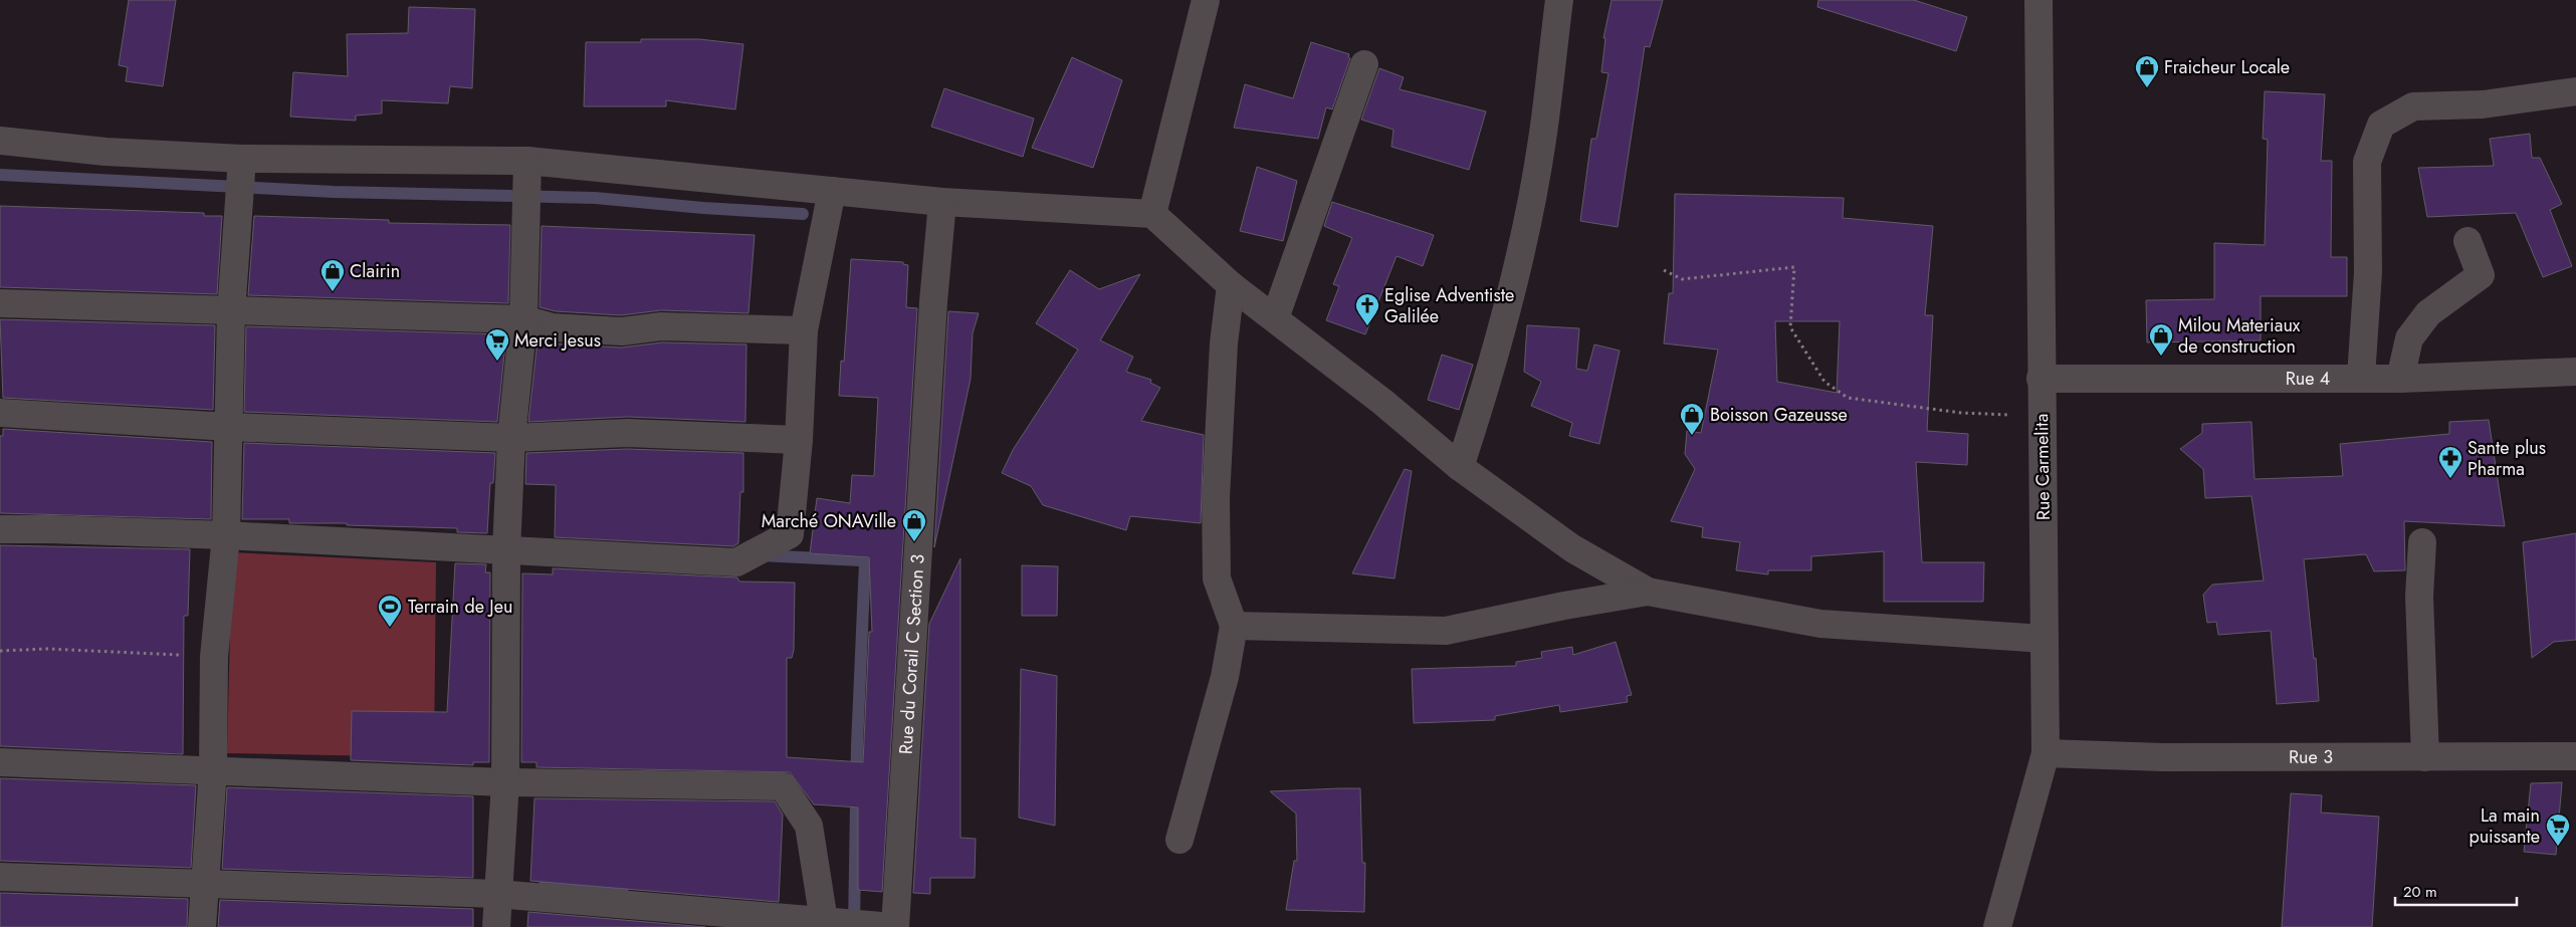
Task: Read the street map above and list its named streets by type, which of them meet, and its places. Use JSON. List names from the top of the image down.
{
  "streets": {
    "street": [
      "Rue 4",
      "Rue Carmelita",
      "Rue du Corail C Section 3",
      "Rue 3"
    ]
  },
  "crossings": [
    ["Rue 4", "Rue Carmelita"],
    ["Rue Carmelita", "Rue 3"]
  ],
  "places": {
    "shop": [
      "Fraicheur Locale",
      "Clairin",
      "Milou Materiaux de construction",
      "Boisson Gazeusse",
      "Marché ONAVille"
    ],
    "church": ["Eglise Adventiste Galilée"],
    "supermarket": ["Merci Jesus", "La main puissante"],
    "pharmacy": ["Sante plus Pharma"],
    "sports": ["Terrain de Jeu"]
  },
  "scale_bar": "20 m"
}
